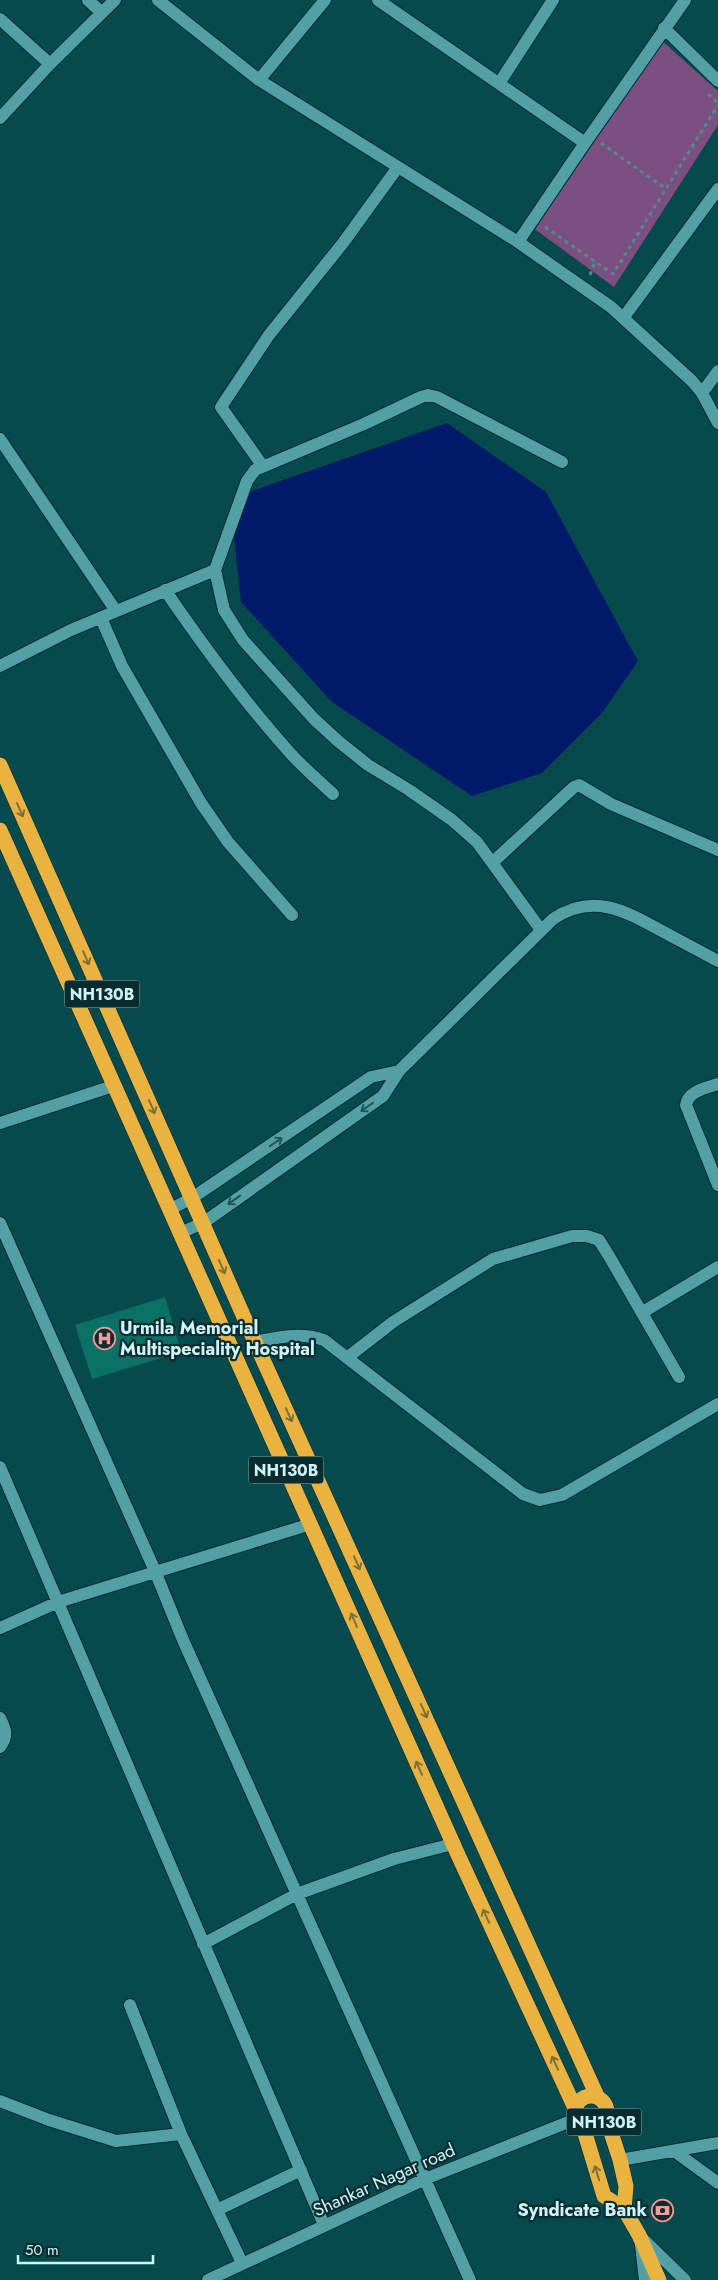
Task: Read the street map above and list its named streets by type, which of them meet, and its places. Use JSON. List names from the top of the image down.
{
  "streets": {
    "highway": ["NH130B"],
    "street": ["Shankar Nagar road"]
  },
  "crossings": [
    ["NH130B", "Shankar Nagar road"]
  ],
  "places": {
    "hospital": ["Urmila Memorial Multispeciality Hospital"],
    "bank": ["Syndicate Bank"]
  },
  "scale_bar": "50 m"
}
